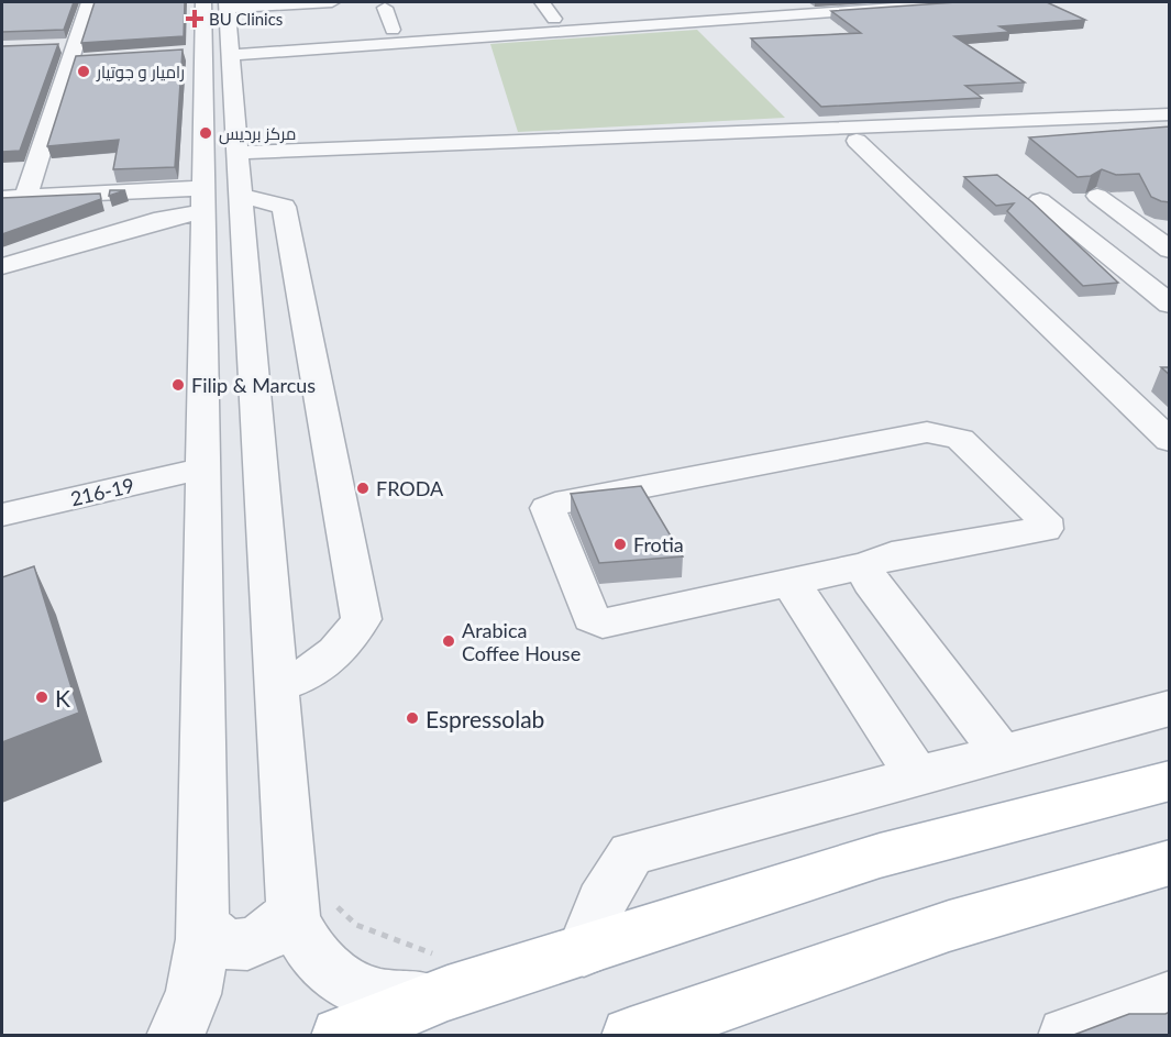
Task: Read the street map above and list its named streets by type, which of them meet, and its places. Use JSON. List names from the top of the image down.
{
  "streets": {
    "street": ["216-19"]
  },
  "places": {
    "health": ["BU Clinics"],
    "other": [
      "رامیار و جوتیار",
      "مرکز بردیس",
      "Filip & Marcus",
      "FRODA",
      "Frotia",
      "Arabica Coffee House",
      "K",
      "Espressolab"
    ]
  }
}
